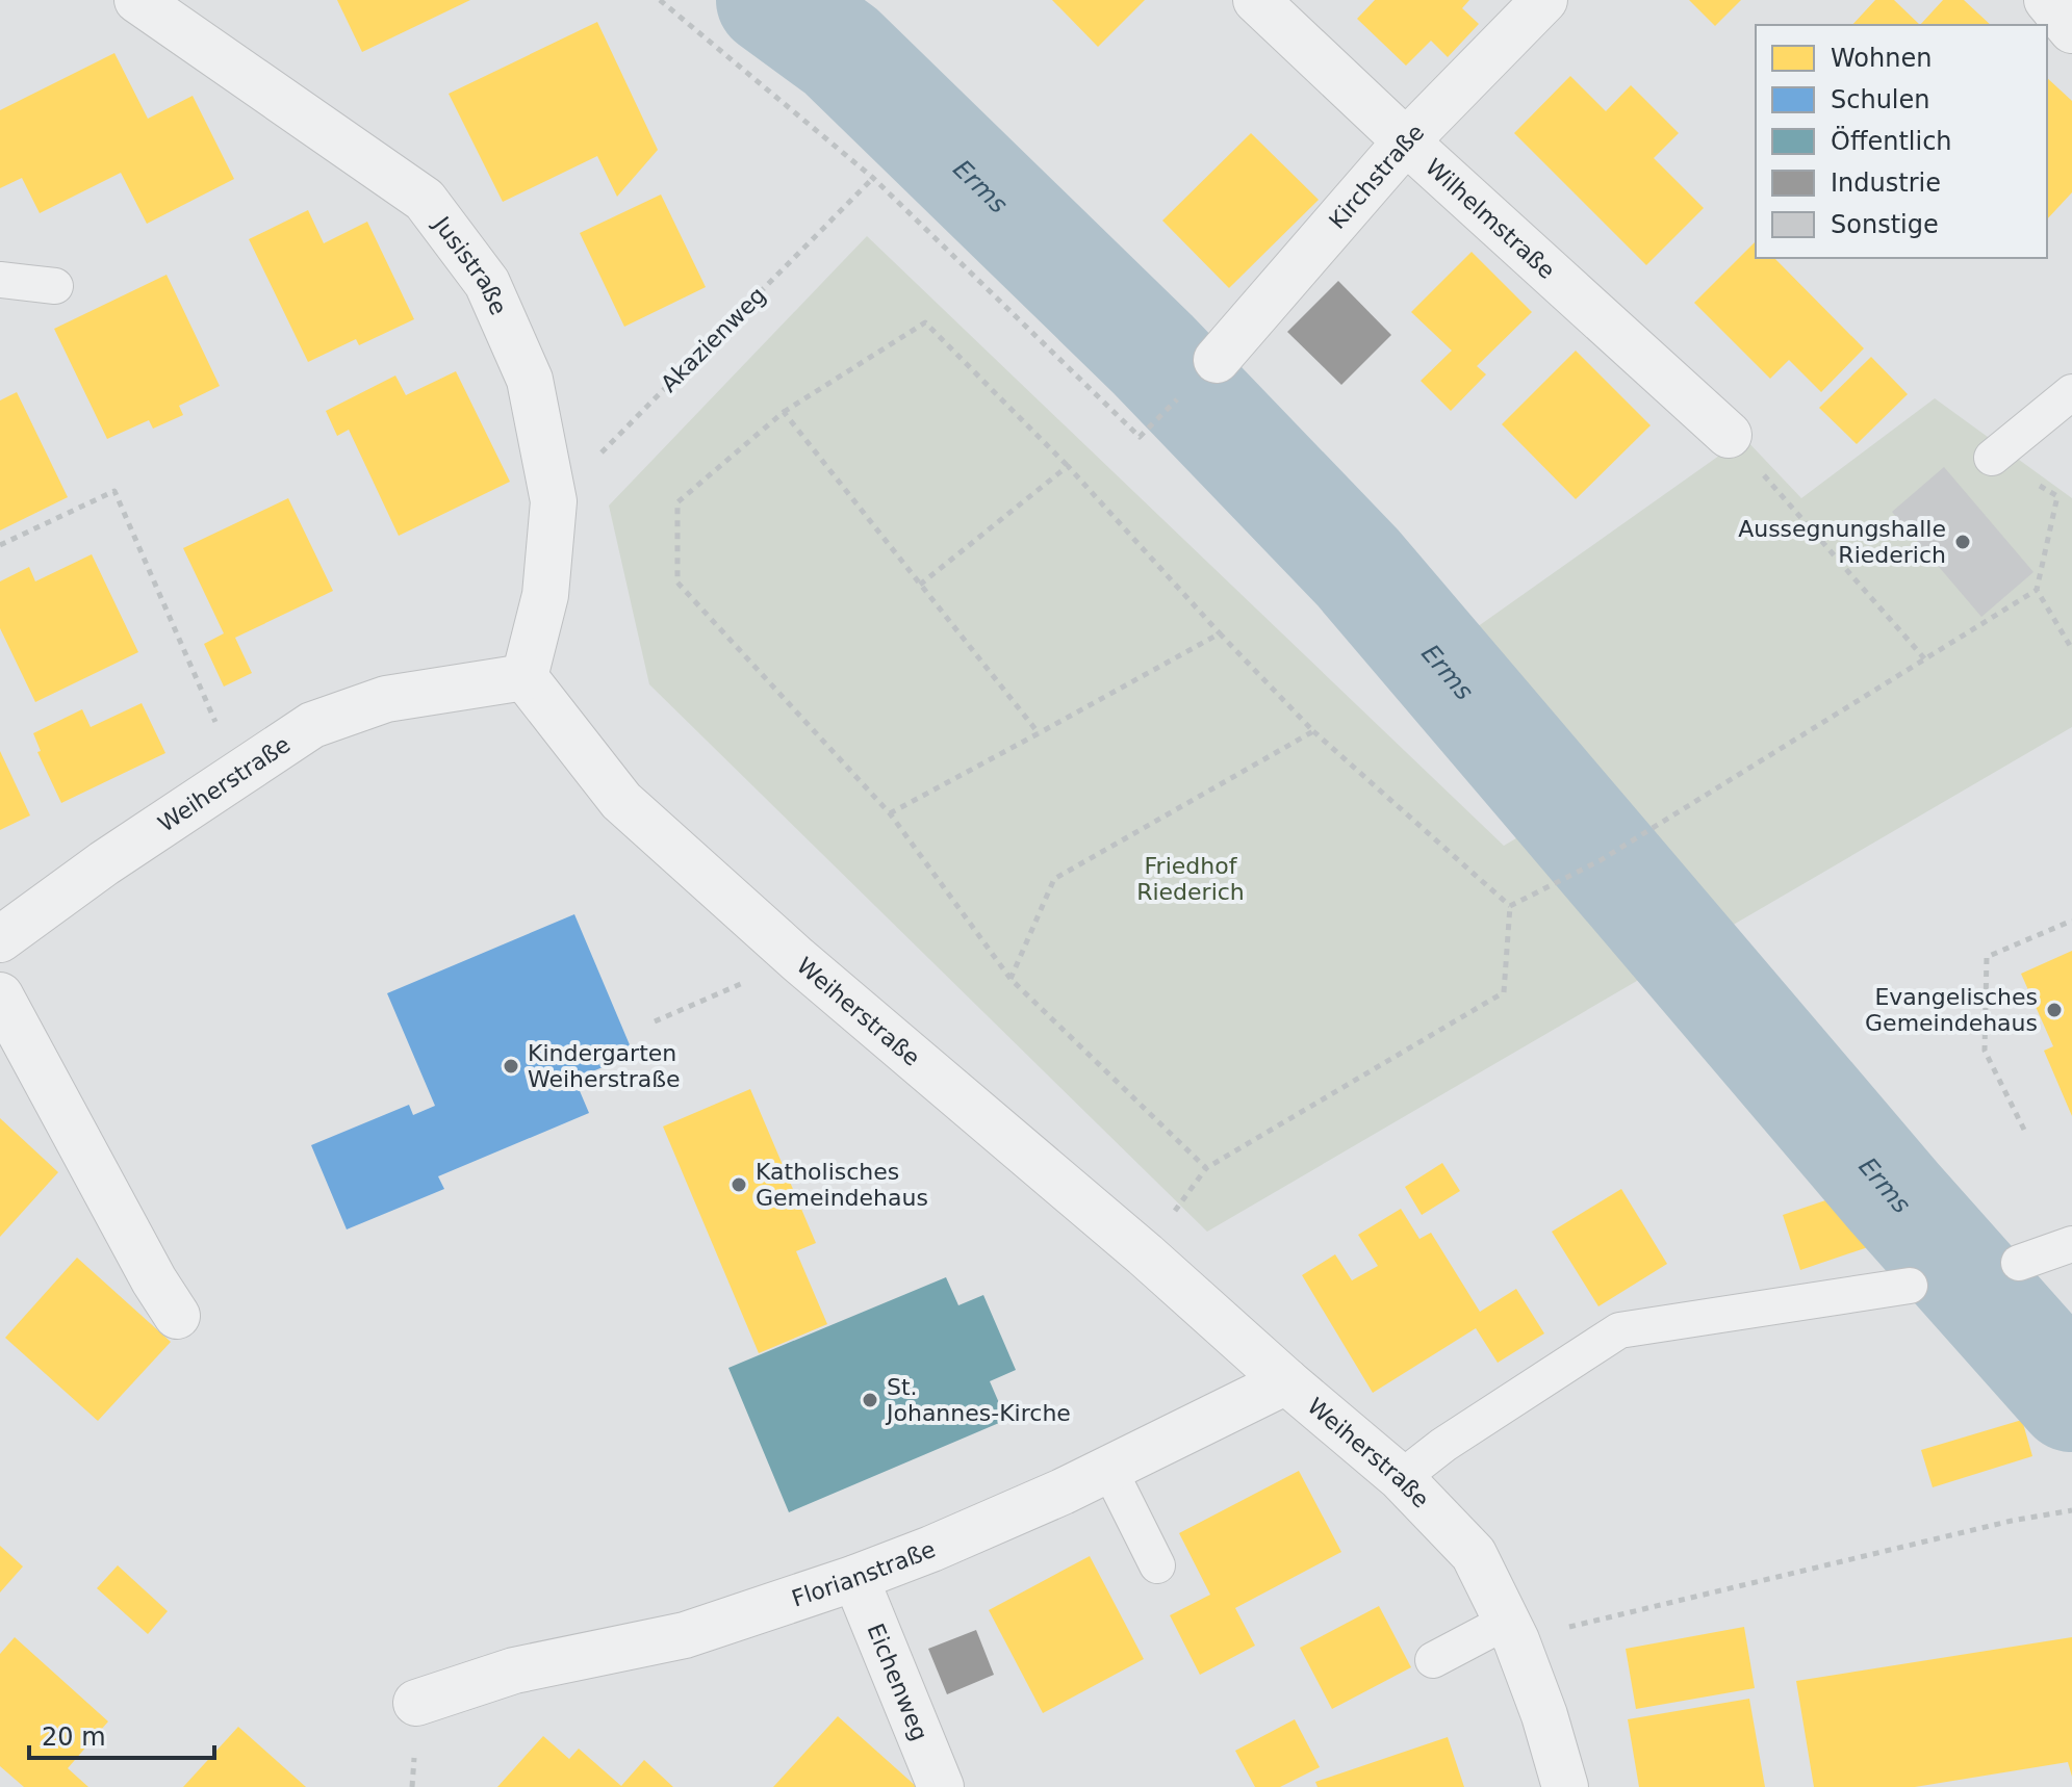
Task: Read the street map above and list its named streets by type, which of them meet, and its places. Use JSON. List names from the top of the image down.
{
  "streets": {
    "street": [
      "Kirchstraße",
      "Wilhelmstraße",
      "Jusistraße",
      "Weiherstraße",
      "Florianstraße",
      "Eichenweg"
    ],
    "path": ["Akazienweg"]
  },
  "crossings": [
    ["Kirchstraße", "Wilhelmstraße"],
    ["Jusistraße", "Akazienweg"],
    ["Jusistraße", "Weiherstraße"],
    ["Weiherstraße", "Florianstraße"],
    ["Florianstraße", "Eichenweg"]
  ],
  "water": ["Erms"],
  "parks": ["Friedhof Riederich"],
  "places": [
    "Aussegnungshalle Riederich",
    "Evangelisches Gemeindehaus",
    "Kindergarten Weiherstraße",
    "Katholisches Gemeindehaus",
    "St. Johannes-Kirche"
  ],
  "legend": [
    "Wohnen",
    "Schulen",
    "Öffentlich",
    "Industrie",
    "Sonstige"
  ],
  "scale_bar": "20 m"
}
